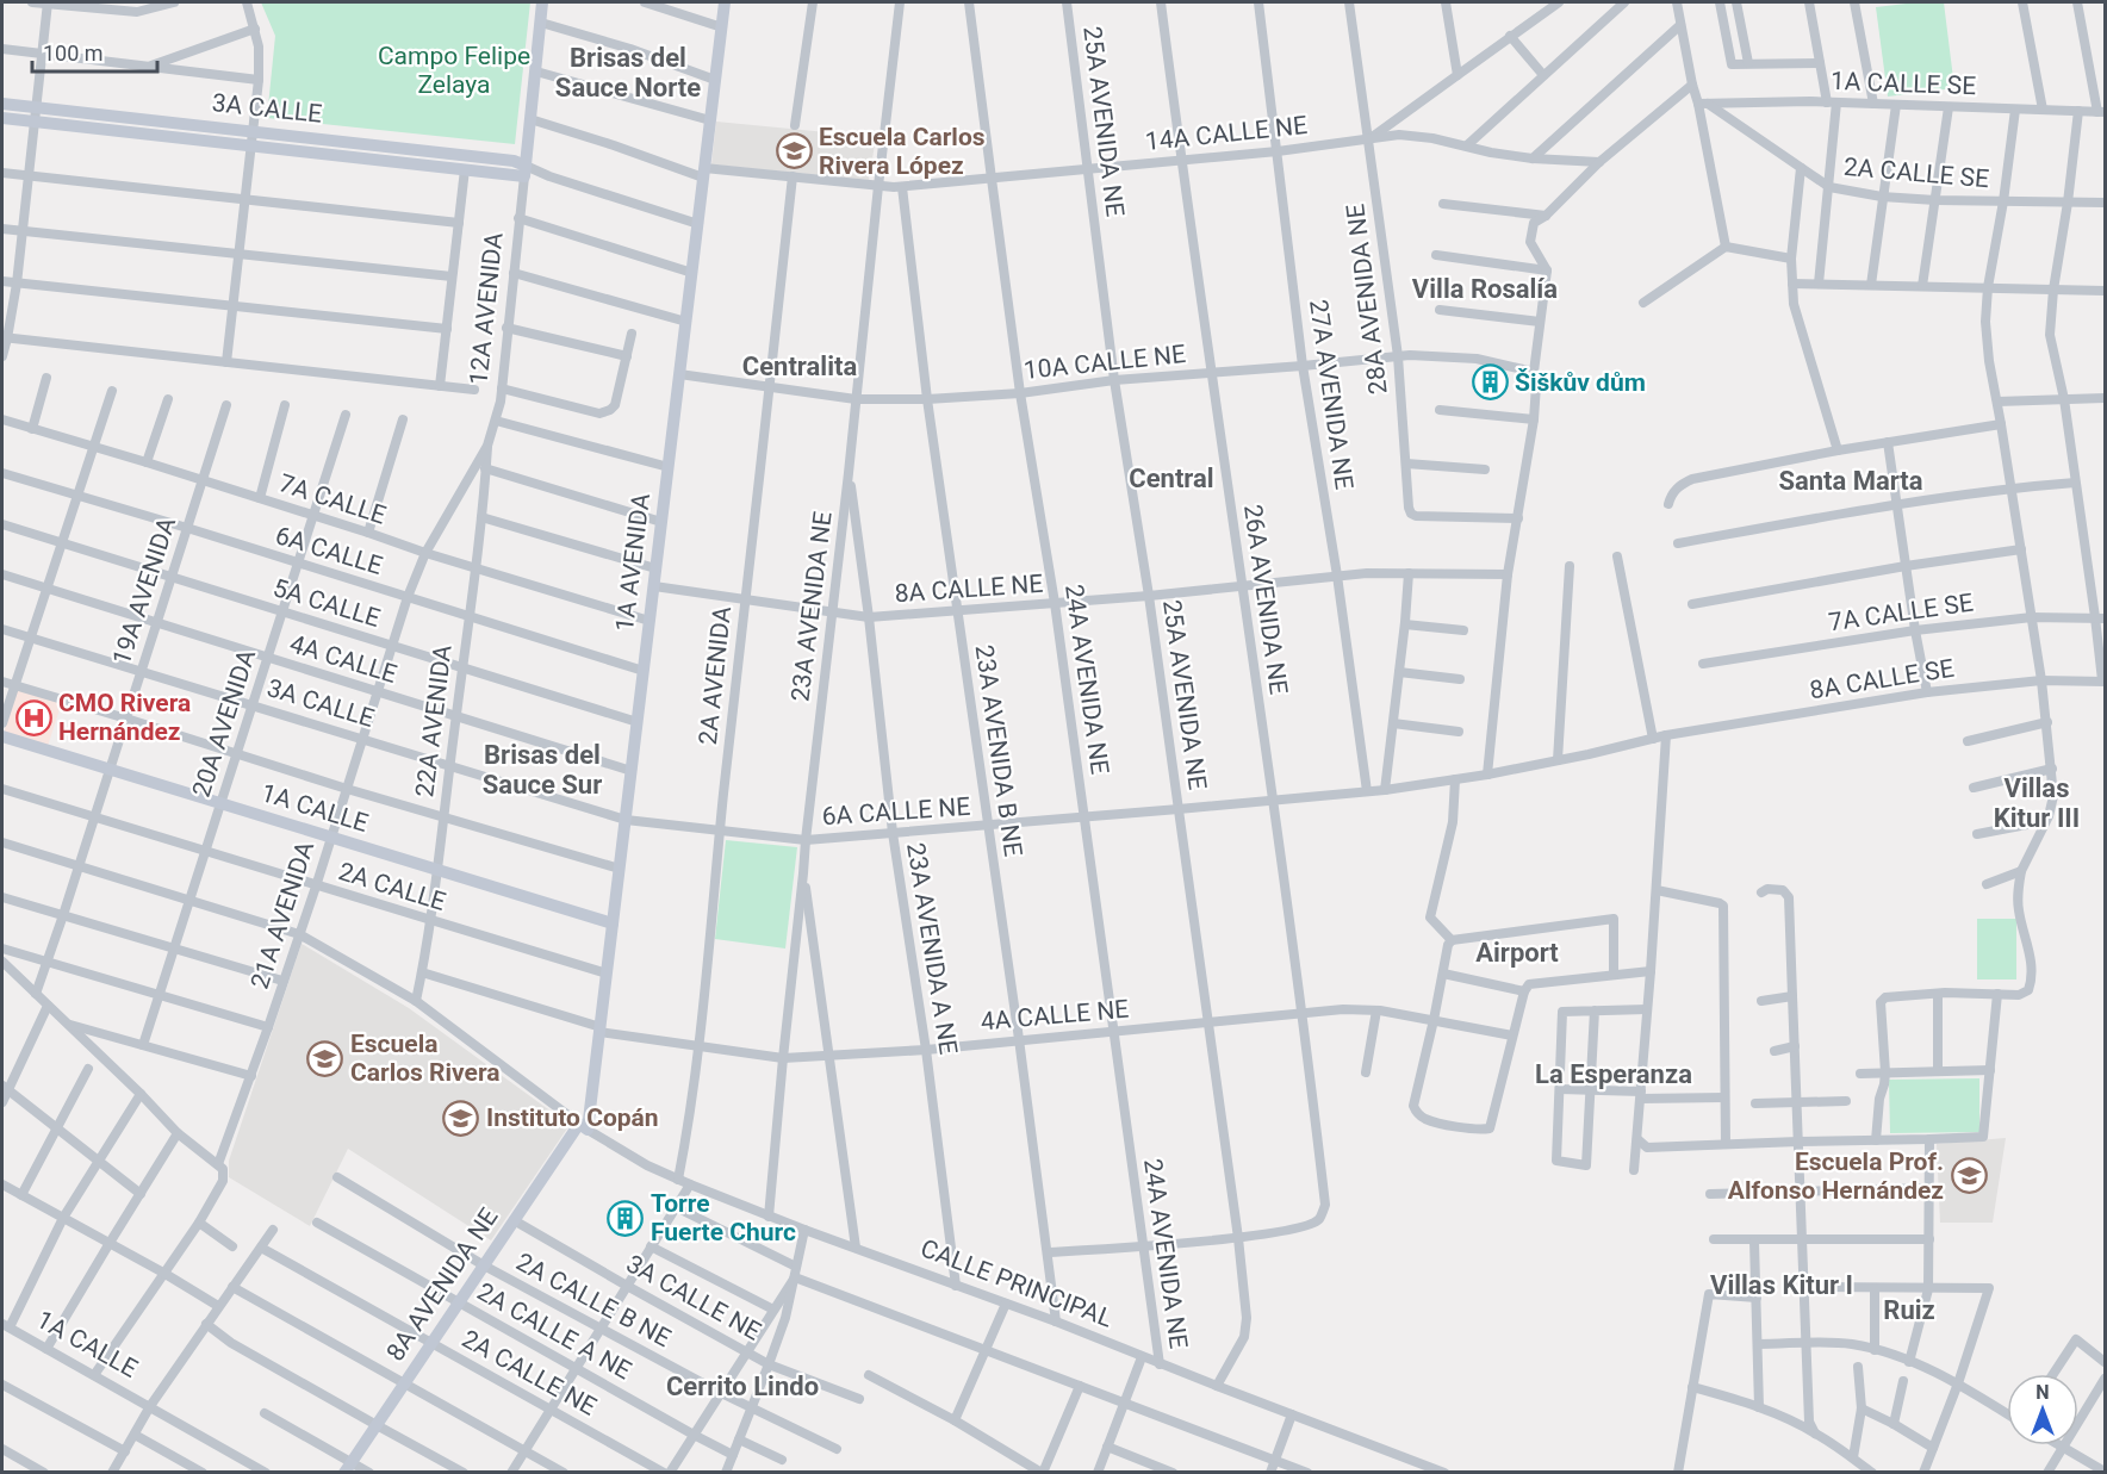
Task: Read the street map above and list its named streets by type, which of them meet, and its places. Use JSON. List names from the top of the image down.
{
  "streets": {
    "street": [
      "1A CALLE SE",
      "3A CALLE",
      "25A AVENIDA NE",
      "14A CALLE NE",
      "2A CALLE SE",
      "28A AVENIDA NE",
      "12A AVENIDA",
      "10A CALLE NE",
      "27A AVENIDA NE",
      "7A CALLE",
      "6A CALLE",
      "1A AVENIDA",
      "8A CALLE NE",
      "19A AVENIDA",
      "26A AVENIDA NE",
      "5A CALLE",
      "23A AVENIDA NE",
      "7A CALLE SE",
      "4A CALLE",
      "2A AVENIDA",
      "24A AVENIDA NE",
      "8A CALLE SE",
      "22A AVENIDA",
      "20A AVENIDA",
      "23A AVENIDA B NE",
      "1A CALLE",
      "6A CALLE NE",
      "2A CALLE",
      "21A AVENIDA",
      "23A AVENIDA A NE",
      "4A CALLE NE",
      "CALLE PRINCIPAL",
      "8A AVENIDA NE",
      "3A CALLE NE",
      "2A CALLE B NE",
      "2A CALLE A NE",
      "2A CALLE NE"
    ]
  },
  "crossings": [
    ["1A CALLE SE", "2A CALLE SE"],
    ["3A CALLE", "12A AVENIDA"],
    ["3A CALLE", "1A AVENIDA"],
    ["3A CALLE", "19A AVENIDA"],
    ["3A CALLE", "22A AVENIDA"],
    ["3A CALLE", "20A AVENIDA"],
    ["3A CALLE", "6A CALLE NE"],
    ["3A CALLE", "21A AVENIDA"],
    ["25A AVENIDA NE", "14A CALLE NE"],
    ["25A AVENIDA NE", "10A CALLE NE"],
    ["25A AVENIDA NE", "8A CALLE NE"],
    ["25A AVENIDA NE", "26A AVENIDA NE"],
    ["25A AVENIDA NE", "6A CALLE NE"],
    ["25A AVENIDA NE", "4A CALLE NE"],
    ["25A AVENIDA NE", "CALLE PRINCIPAL"],
    ["14A CALLE NE", "28A AVENIDA NE"],
    ["14A CALLE NE", "12A AVENIDA"],
    ["14A CALLE NE", "27A AVENIDA NE"],
    ["14A CALLE NE", "1A AVENIDA"],
    ["14A CALLE NE", "26A AVENIDA NE"],
    ["14A CALLE NE", "23A AVENIDA NE"],
    ["14A CALLE NE", "2A AVENIDA"],
    ["14A CALLE NE", "24A AVENIDA NE"],
    ["14A CALLE NE", "23A AVENIDA B NE"],
    ["28A AVENIDA NE", "10A CALLE NE"],
    ["12A AVENIDA", "22A AVENIDA"],
    ["12A AVENIDA", "21A AVENIDA"],
    ["10A CALLE NE", "27A AVENIDA NE"],
    ["10A CALLE NE", "1A AVENIDA"],
    ["10A CALLE NE", "26A AVENIDA NE"],
    ["10A CALLE NE", "23A AVENIDA NE"],
    ["10A CALLE NE", "2A AVENIDA"],
    ["10A CALLE NE", "24A AVENIDA NE"],
    ["10A CALLE NE", "23A AVENIDA B NE"],
    ["27A AVENIDA NE", "8A CALLE NE"],
    ["27A AVENIDA NE", "6A CALLE NE"],
    ["7A CALLE", "1A AVENIDA"],
    ["7A CALLE", "19A AVENIDA"],
    ["7A CALLE", "22A AVENIDA"],
    ["7A CALLE", "20A AVENIDA"],
    ["7A CALLE", "21A AVENIDA"],
    ["6A CALLE", "1A AVENIDA"],
    ["6A CALLE", "19A AVENIDA"],
    ["6A CALLE", "22A AVENIDA"],
    ["6A CALLE", "20A AVENIDA"],
    ["6A CALLE", "21A AVENIDA"],
    ["1A AVENIDA", "8A CALLE NE"],
    ["1A AVENIDA", "5A CALLE"],
    ["1A AVENIDA", "4A CALLE"],
    ["1A AVENIDA", "1A CALLE"],
    ["1A AVENIDA", "6A CALLE NE"],
    ["1A AVENIDA", "2A CALLE"],
    ["1A AVENIDA", "4A CALLE NE"],
    ["1A AVENIDA", "CALLE PRINCIPAL"],
    ["1A AVENIDA", "8A AVENIDA NE"],
    ["8A CALLE NE", "26A AVENIDA NE"],
    ["8A CALLE NE", "23A AVENIDA NE"],
    ["8A CALLE NE", "2A AVENIDA"],
    ["8A CALLE NE", "24A AVENIDA NE"],
    ["8A CALLE NE", "23A AVENIDA B NE"],
    ["8A CALLE NE", "23A AVENIDA A NE"],
    ["19A AVENIDA", "5A CALLE"],
    ["19A AVENIDA", "4A CALLE"],
    ["19A AVENIDA", "1A CALLE"],
    ["19A AVENIDA", "2A CALLE"],
    ["26A AVENIDA NE", "6A CALLE NE"],
    ["26A AVENIDA NE", "4A CALLE NE"],
    ["5A CALLE", "22A AVENIDA"],
    ["5A CALLE", "20A AVENIDA"],
    ["5A CALLE", "21A AVENIDA"],
    ["23A AVENIDA NE", "6A CALLE NE"],
    ["23A AVENIDA NE", "23A AVENIDA A NE"],
    ["23A AVENIDA NE", "4A CALLE NE"],
    ["23A AVENIDA NE", "CALLE PRINCIPAL"],
    ["4A CALLE", "22A AVENIDA"],
    ["4A CALLE", "20A AVENIDA"],
    ["4A CALLE", "21A AVENIDA"],
    ["2A AVENIDA", "6A CALLE NE"],
    ["2A AVENIDA", "4A CALLE NE"],
    ["2A AVENIDA", "CALLE PRINCIPAL"],
    ["24A AVENIDA NE", "6A CALLE NE"],
    ["24A AVENIDA NE", "4A CALLE NE"],
    ["24A AVENIDA NE", "CALLE PRINCIPAL"],
    ["8A CALLE SE", "6A CALLE NE"],
    ["22A AVENIDA", "1A CALLE"],
    ["22A AVENIDA", "2A CALLE"],
    ["22A AVENIDA", "21A AVENIDA"],
    ["22A AVENIDA", "CALLE PRINCIPAL"],
    ["20A AVENIDA", "1A CALLE"],
    ["20A AVENIDA", "2A CALLE"],
    ["23A AVENIDA B NE", "6A CALLE NE"],
    ["23A AVENIDA B NE", "4A CALLE NE"],
    ["23A AVENIDA B NE", "CALLE PRINCIPAL"],
    ["1A CALLE", "21A AVENIDA"],
    ["6A CALLE NE", "23A AVENIDA A NE"],
    ["2A CALLE", "21A AVENIDA"],
    ["23A AVENIDA A NE", "4A CALLE NE"],
    ["23A AVENIDA A NE", "CALLE PRINCIPAL"],
    ["CALLE PRINCIPAL", "8A AVENIDA NE"],
    ["8A AVENIDA NE", "3A CALLE NE"],
    ["8A AVENIDA NE", "2A CALLE B NE"],
    ["8A AVENIDA NE", "2A CALLE A NE"],
    ["8A AVENIDA NE", "2A CALLE NE"]
  ],
  "districts": [
    "Brisas del Sauce Norte",
    "Villa Rosalía",
    "Centralita",
    "Central",
    "Santa Marta",
    "Brisas del Sauce Sur",
    "Villas Kitur III",
    "Airport",
    "La Esperanza",
    "Villas Kitur I",
    "Ruiz",
    "Cerrito Lindo"
  ],
  "parks": ["Campo Felipe Zelaya"],
  "places": {
    "school or university": [
      "Escuela Carlos Rivera López",
      "Escuela Carlos Rivera",
      "Instituto Copán",
      "Escuela Prof. Alfonso Hernández"
    ],
    "building": ["Šiškův dům", "Torre Fuerte Churc"],
    "hospital": ["CMO Rivera Hernández"]
  },
  "scale_bar": "100 m",
  "north": "top"
}
